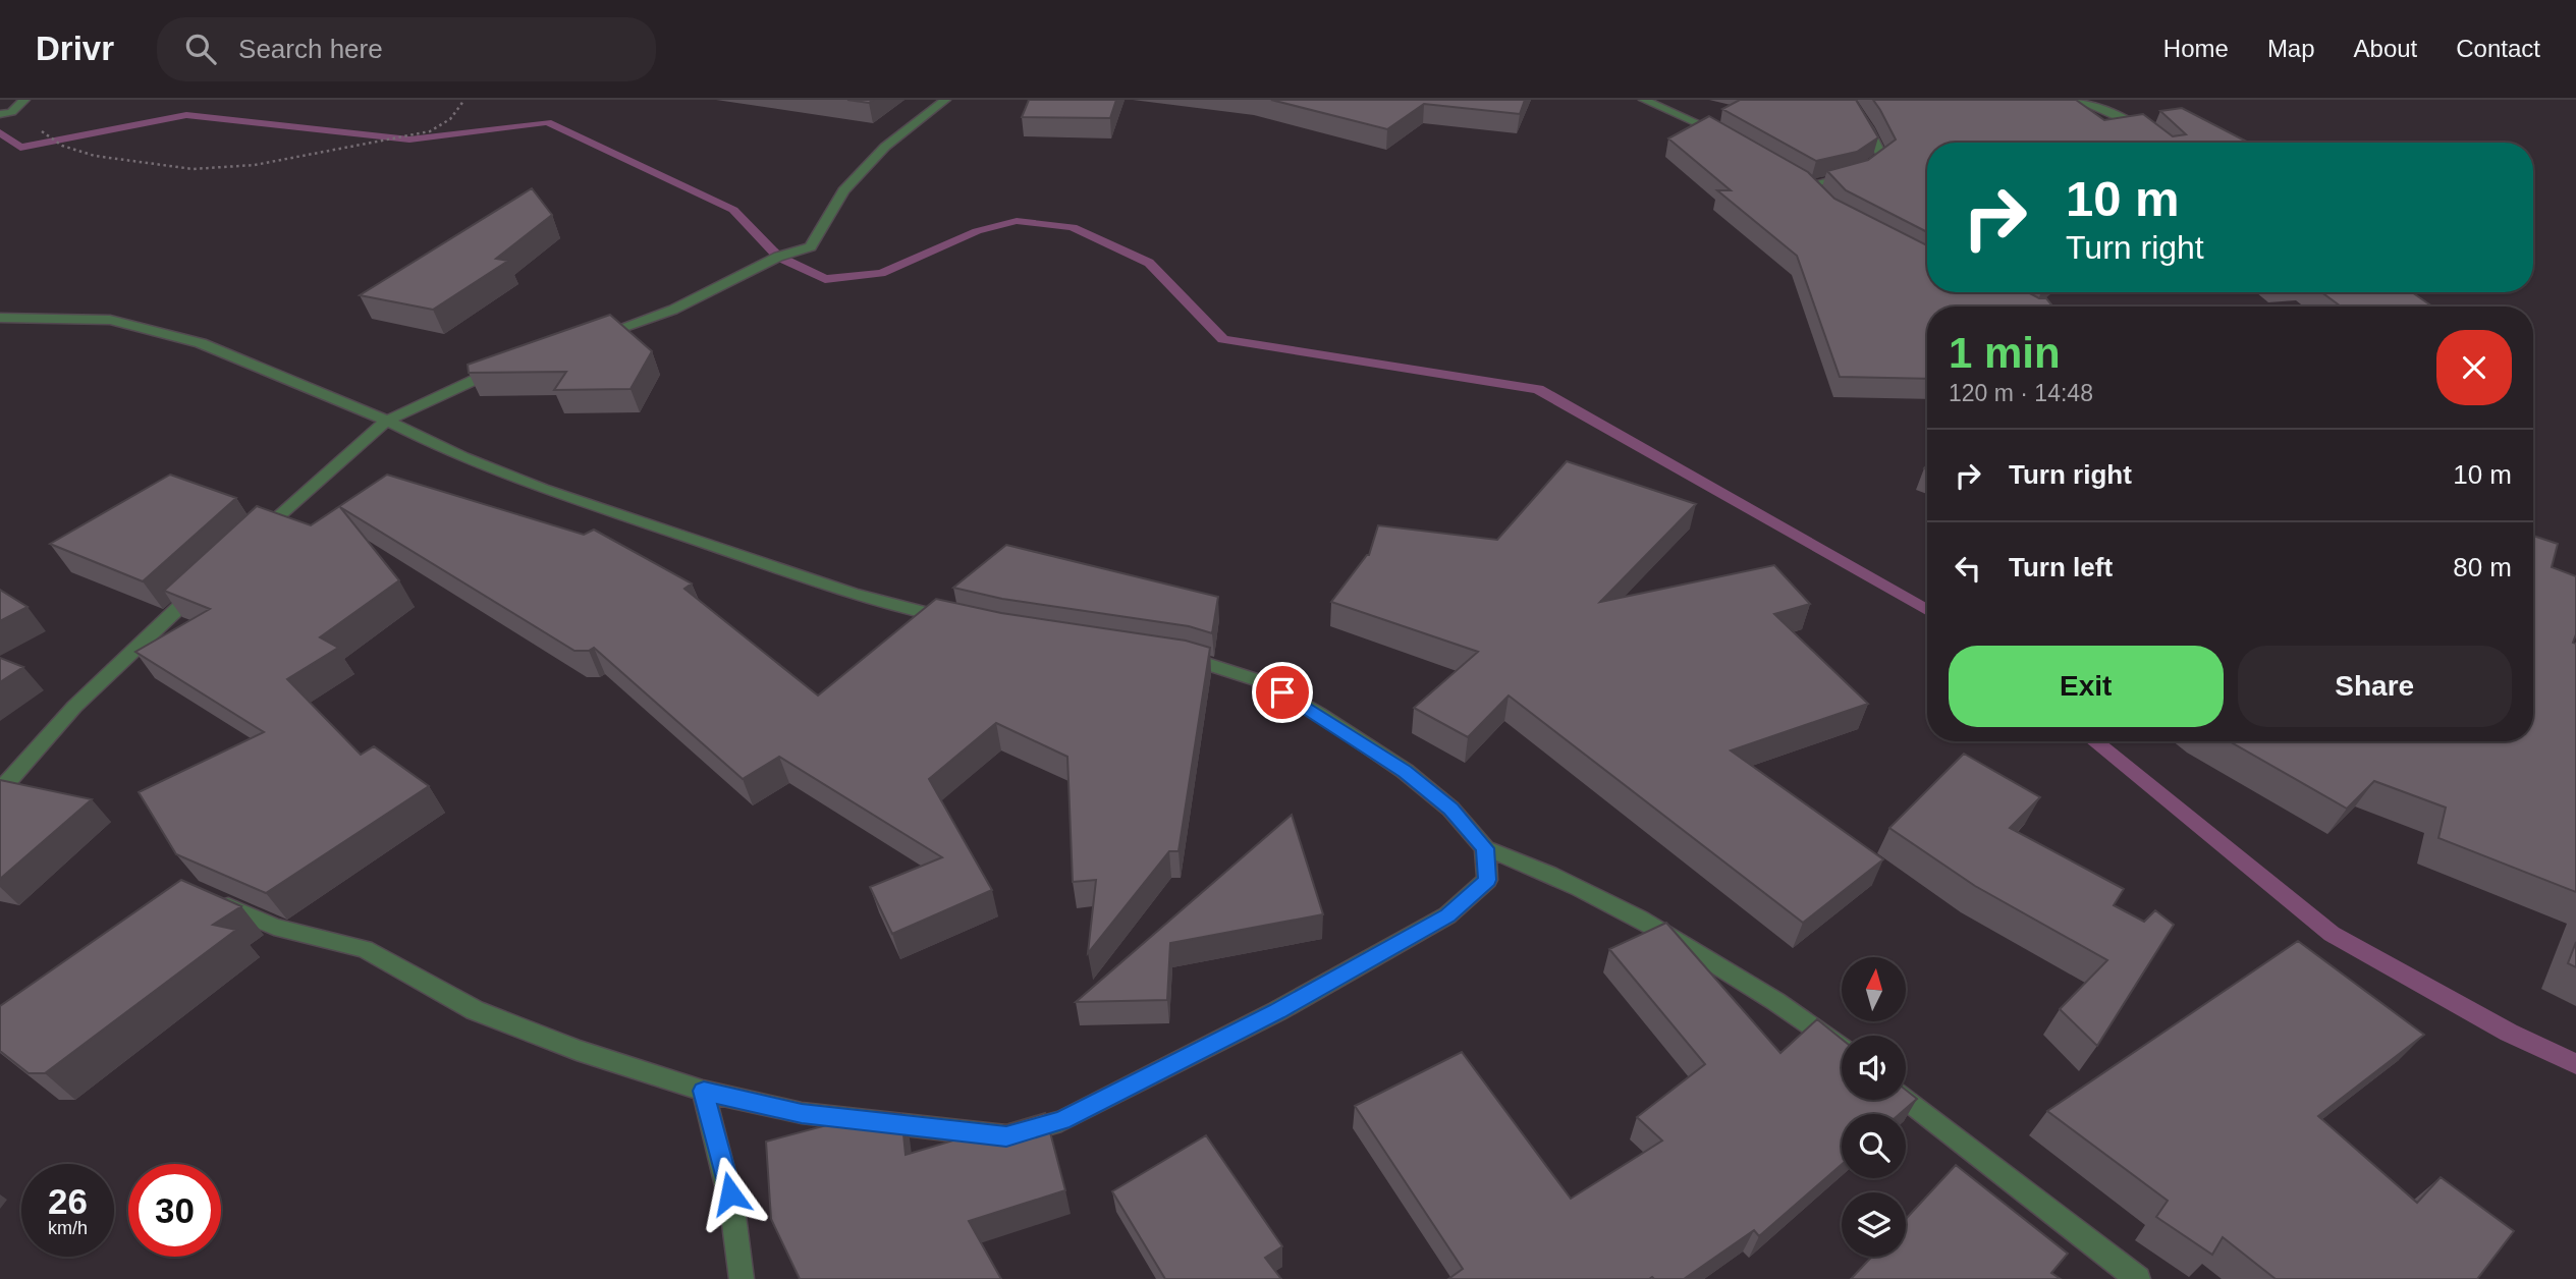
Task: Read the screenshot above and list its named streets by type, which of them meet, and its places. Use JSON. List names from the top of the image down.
{
  "north": "top",
  "page": {
    "header": "Drivr",
    "search": "Search here",
    "nav": [
      "Home",
      "Map",
      "About",
      "Contact"
    ],
    "turn": ["10 m", "Turn right"],
    "heading": ["1 min", "120 m · 14:48"],
    "list": [
      {
        "name": "Turn right",
        "value": "10 m"
      },
      {
        "name": "Turn left",
        "value": "80 m"
      }
    ],
    "buttons": ["Exit", "Share"],
    "speed": "26 km/h",
    "limit": "30"
  }
}
